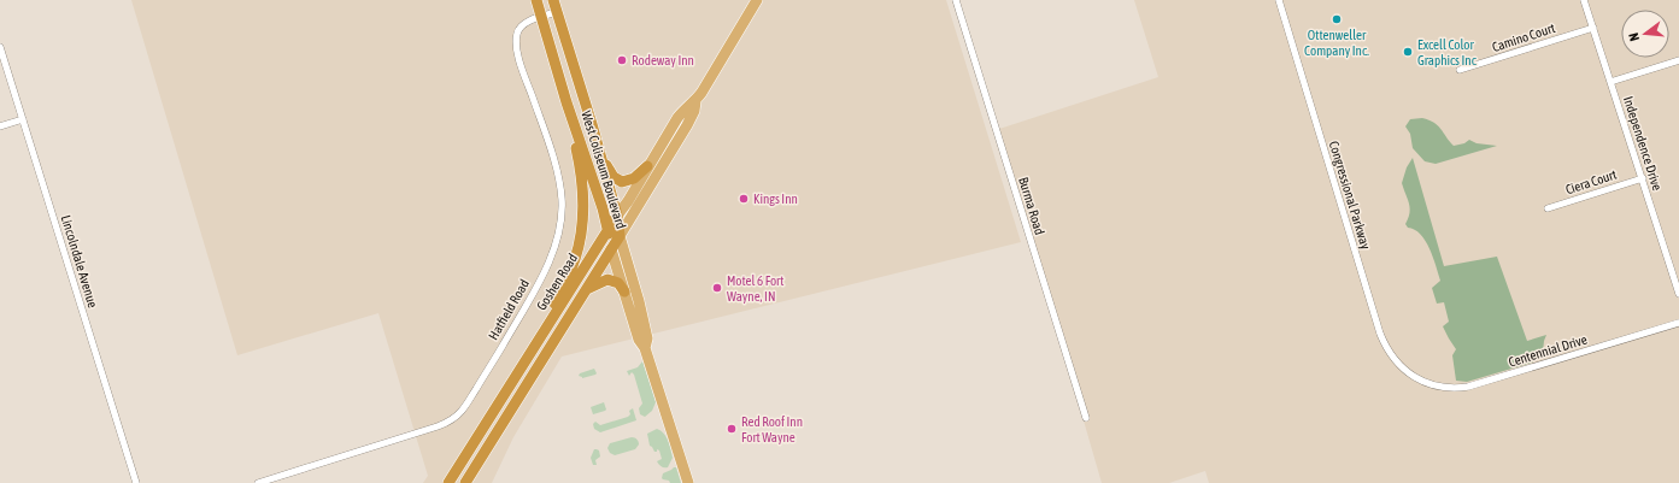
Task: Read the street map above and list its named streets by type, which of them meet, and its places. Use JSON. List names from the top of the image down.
{
  "streets": {
    "highway": ["West Coliseum Boulevard", "Goshen Road"],
    "street": [
      "Camino Court",
      "Independence Drive",
      "Ciera Court",
      "Congressional Parkway",
      "Burma Road",
      "Lincolndale Avenue",
      "Hatfield Road",
      "Centennial Drive"
    ]
  },
  "crossings": [
    ["Camino Court", "Independence Drive"],
    ["Independence Drive", "Ciera Court"],
    ["West Coliseum Boulevard", "Goshen Road"],
    ["West Coliseum Boulevard", "Hatfield Road"],
    ["Congressional Parkway", "Centennial Drive"]
  ],
  "places": [
    "Ottenweller Company Inc.",
    "Excell Color Graphics Inc",
    "Rodeway Inn",
    "Kings Inn",
    "Motel 6 Fort Wayne, IN",
    "Red Roof Inn Fort Wayne"
  ],
  "north": "left"
}
